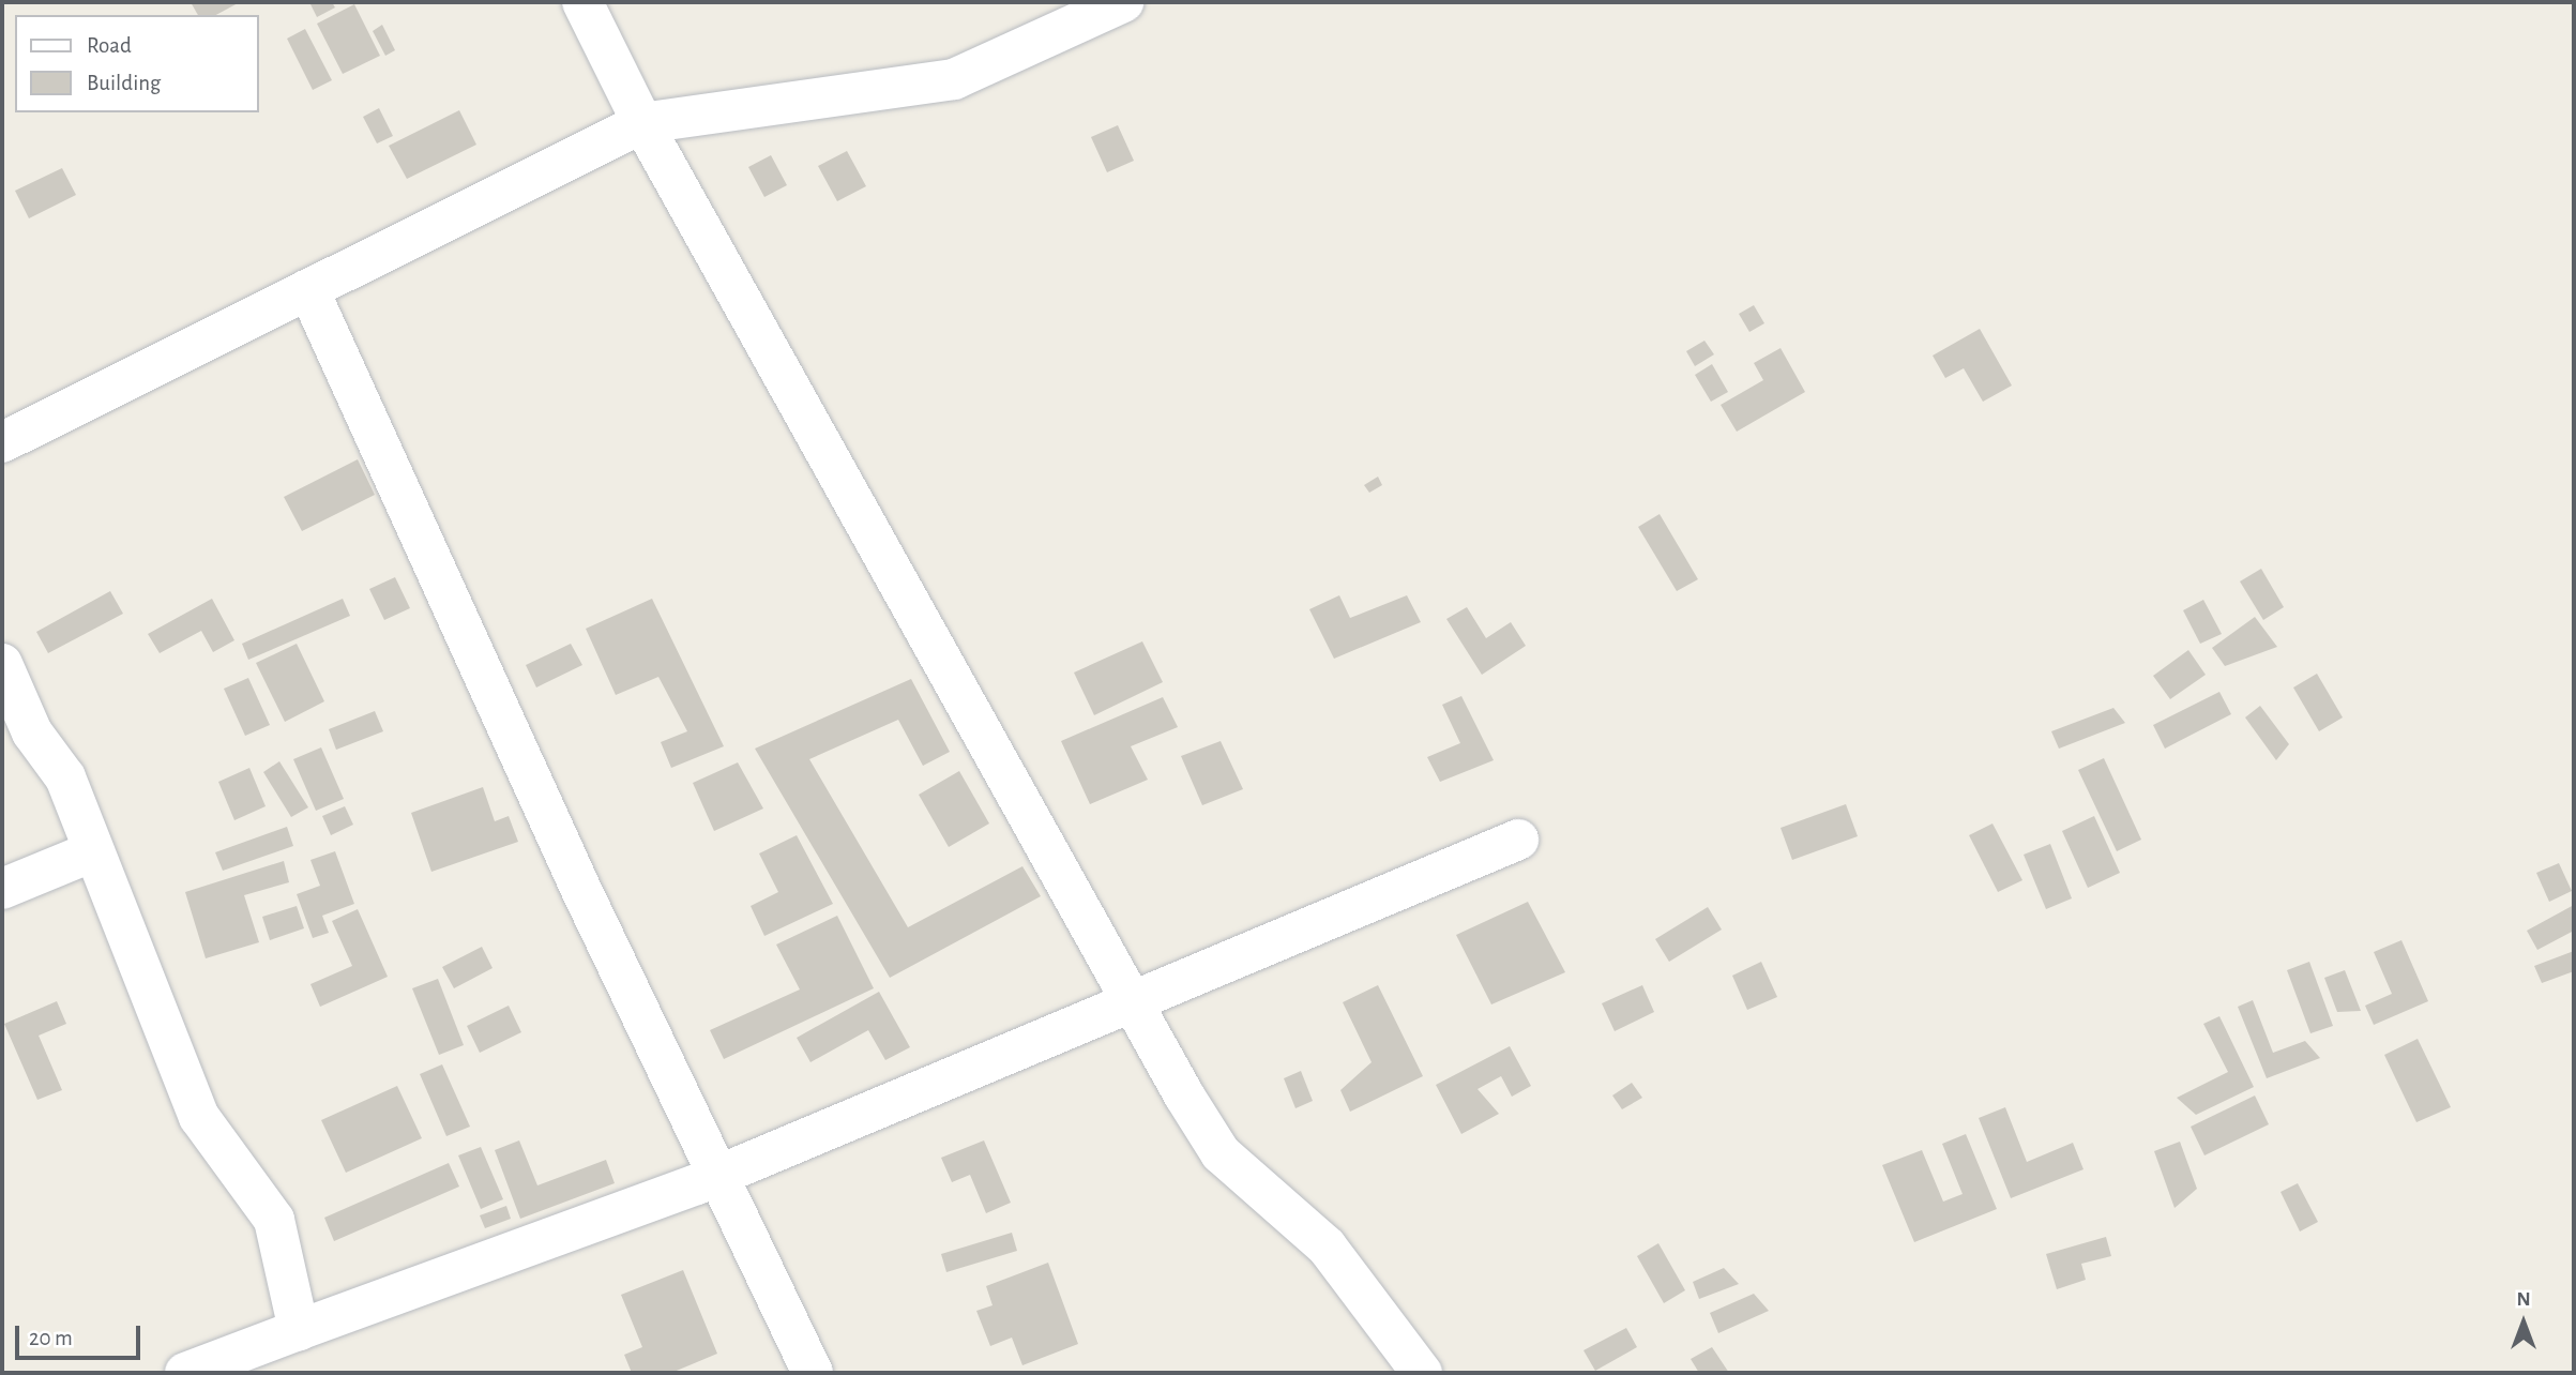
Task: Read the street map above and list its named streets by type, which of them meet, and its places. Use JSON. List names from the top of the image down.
{
  "legend": ["Road", "Building"],
  "scale_bar": "20 m",
  "north": "top"
}
